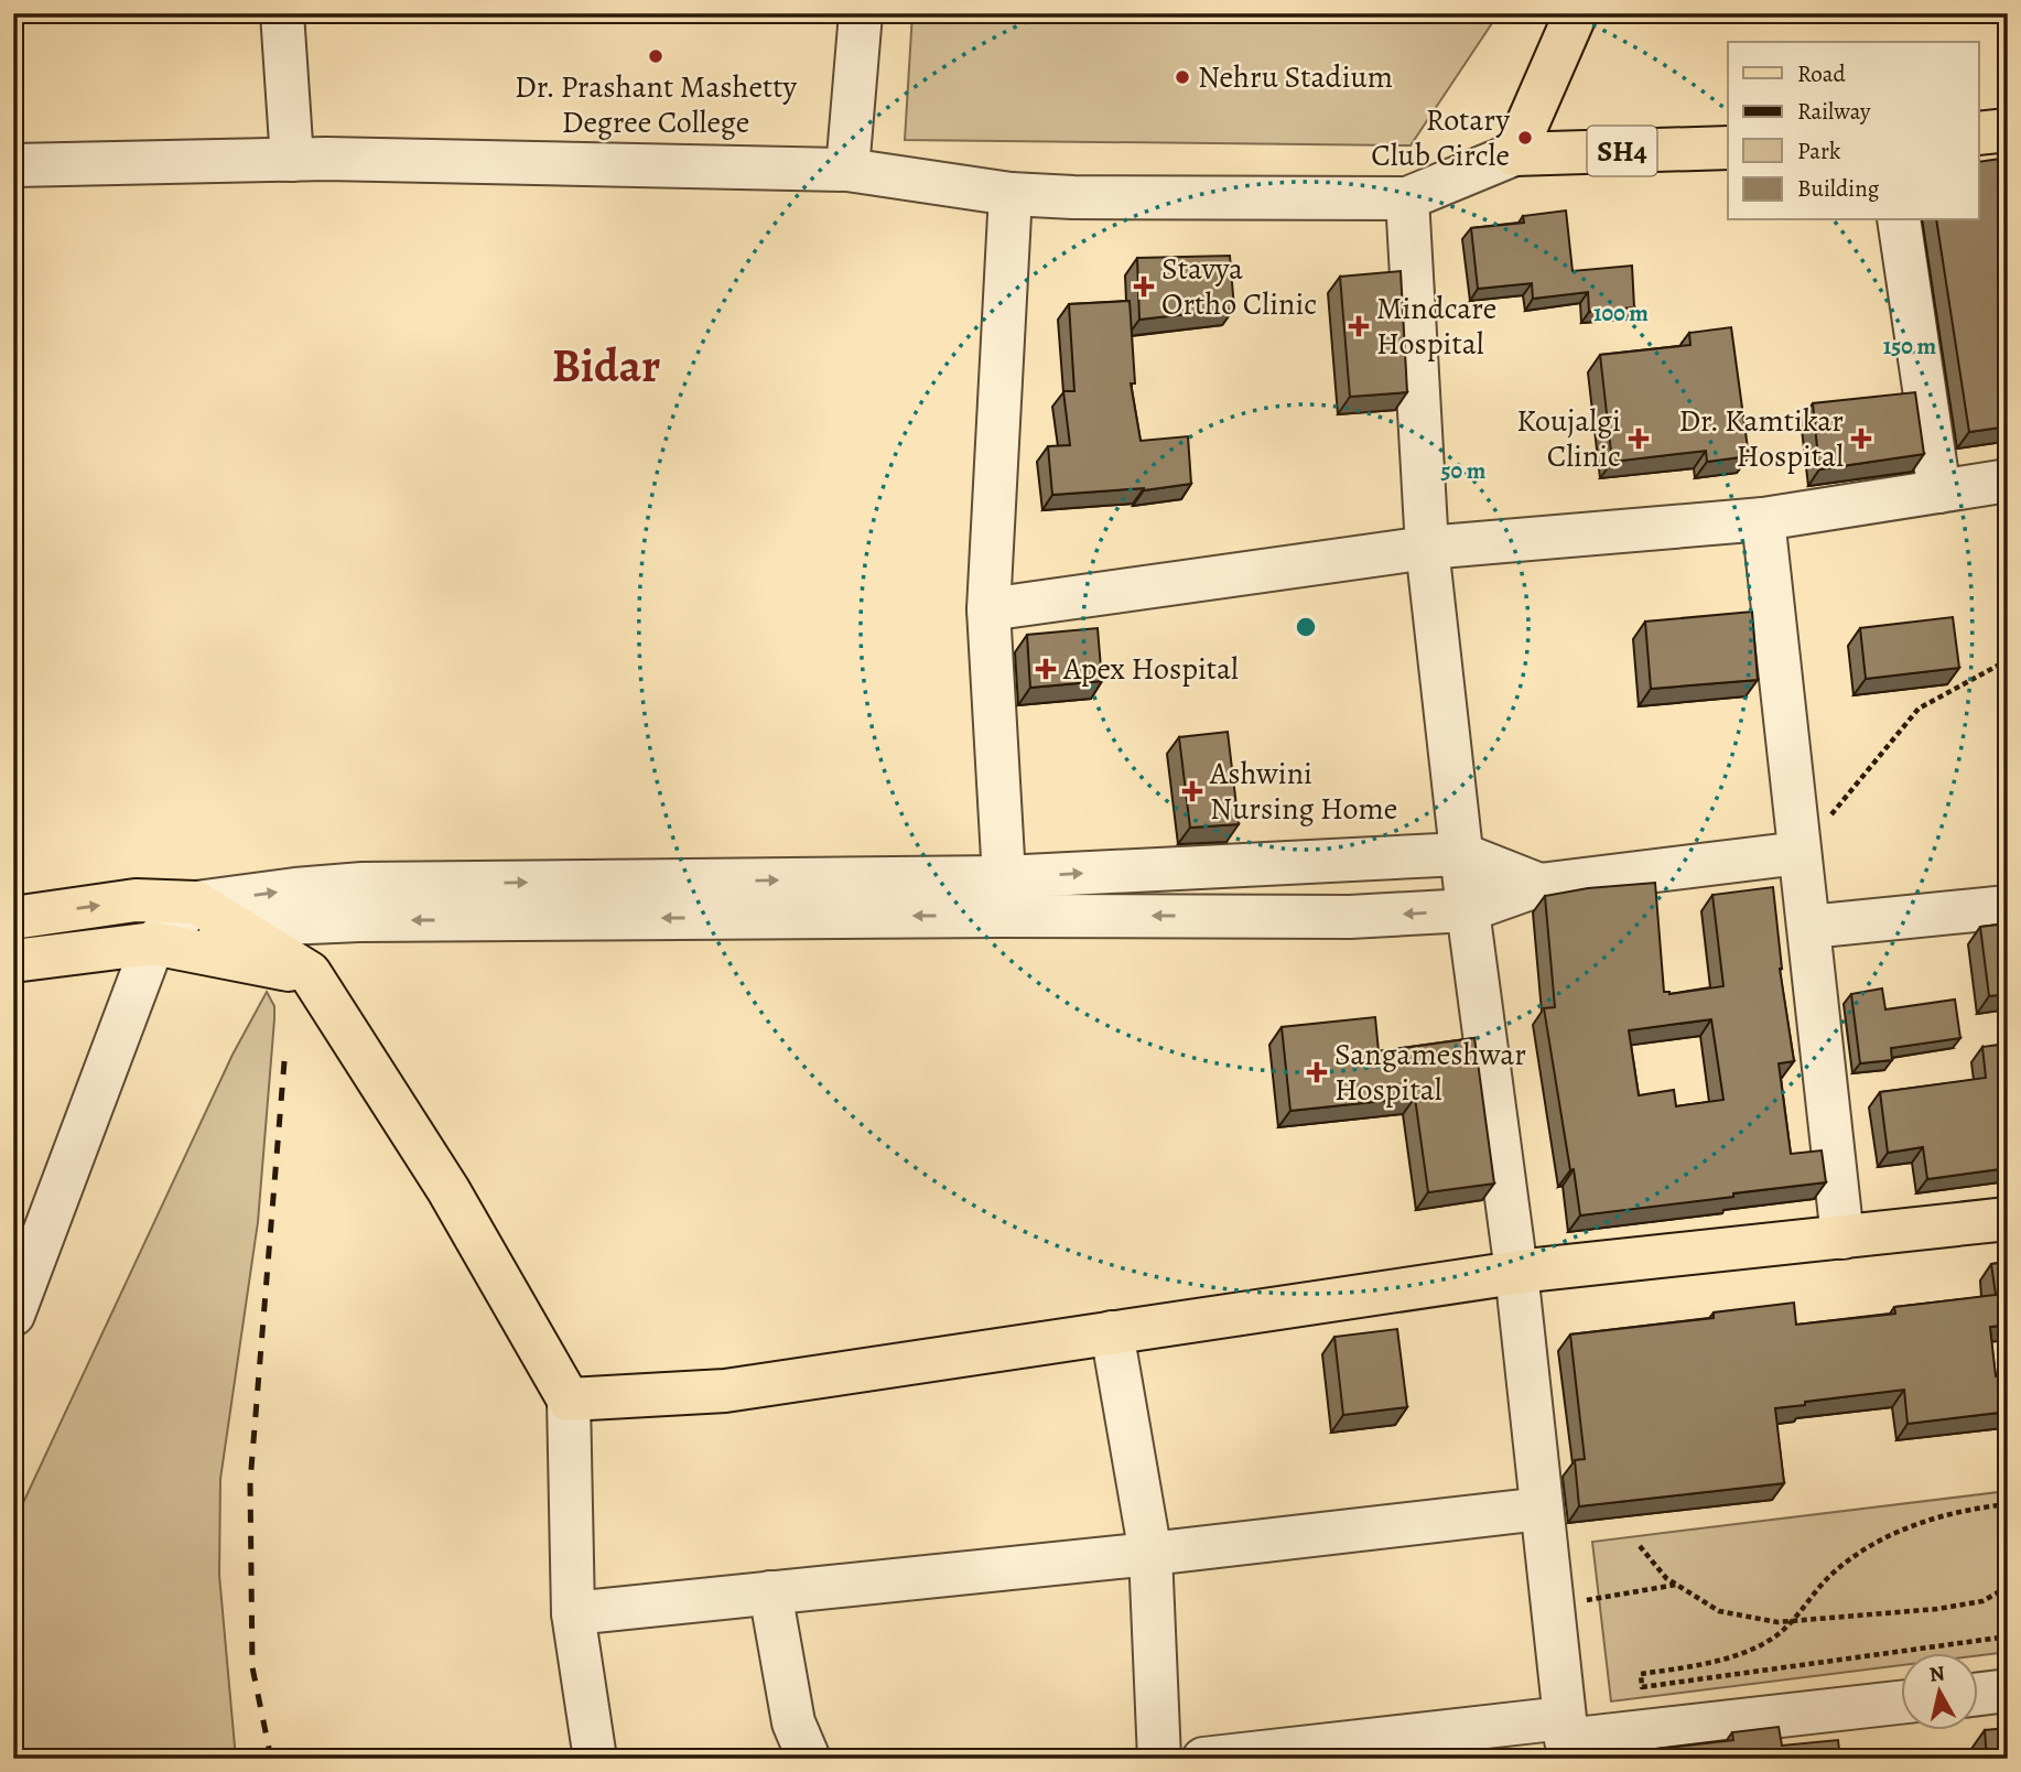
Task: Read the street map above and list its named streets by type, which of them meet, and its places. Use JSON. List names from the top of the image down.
{
  "streets": {
    "main road": ["SH4"]
  },
  "districts": ["Bidar"],
  "places": {
    "other": ["Dr. Prashant Mashetty Degree College", "Nehru Stadium", "Rotary Club Circle"],
    "health": [
      "Stavya Ortho Clinic",
      "Mindcare Hospital",
      "Koujalgi Clinic",
      "Dr. Kamtikar Hospital",
      "Apex Hospital",
      "Ashwini Nursing Home",
      "Sangameshwar Hospital"
    ]
  },
  "legend": [
    "Road",
    "Railway",
    "Park",
    "Building"
  ],
  "north": "top",
  "rings": ["100 m", "150 m", "50 m"]
}
